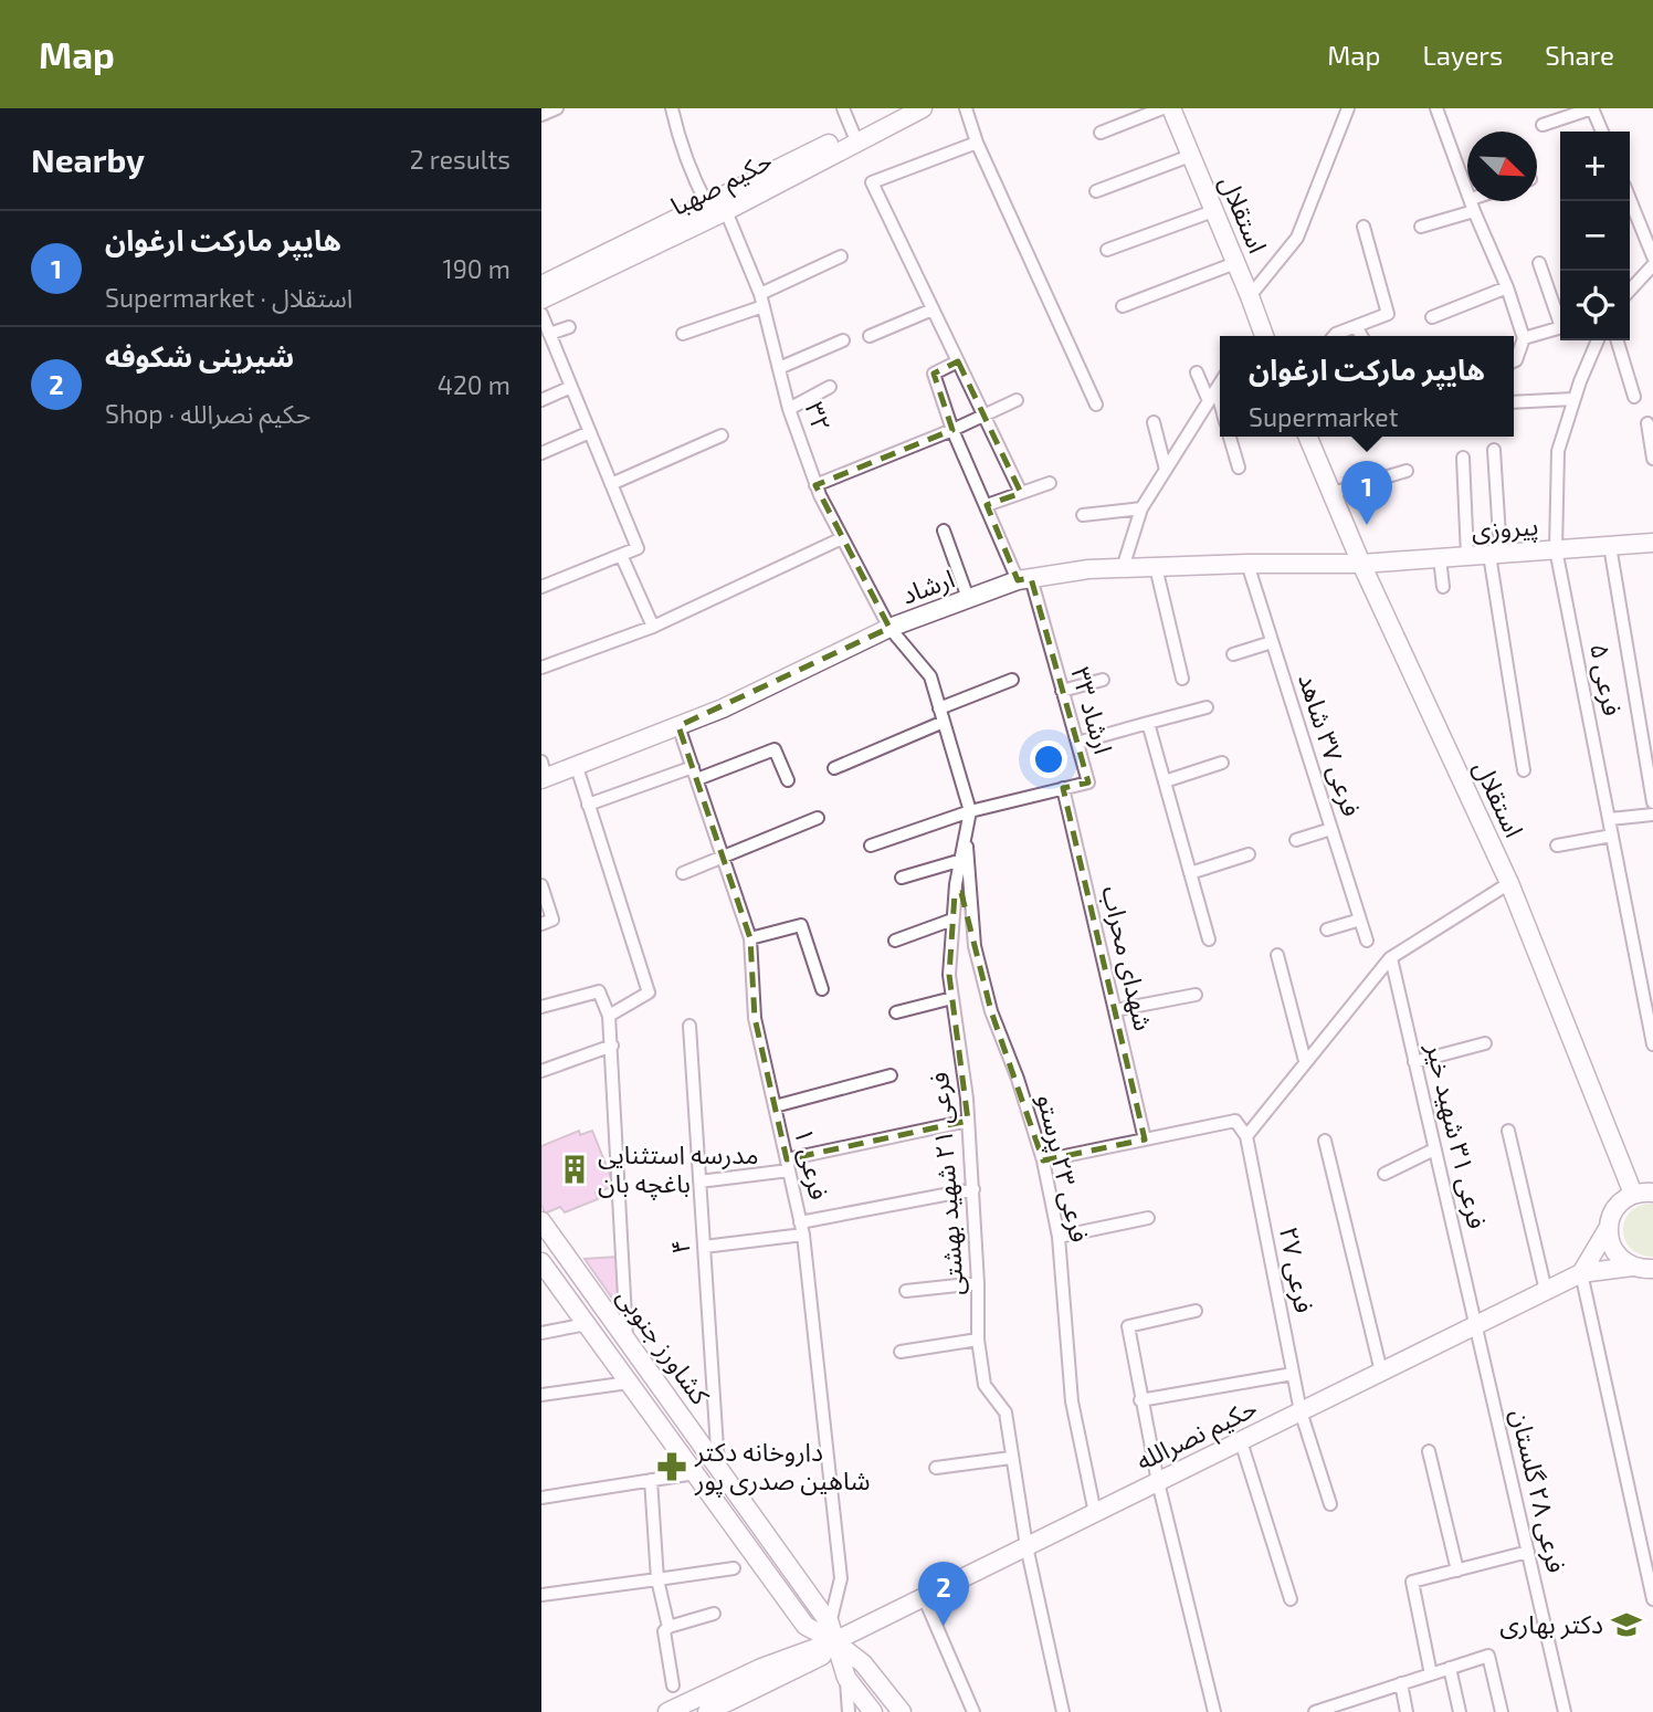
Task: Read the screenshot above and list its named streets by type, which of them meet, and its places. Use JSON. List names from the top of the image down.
{
  "streets": {
    "street": [
      "حکیم صهبا",
      "استقلال",
      "۳۲",
      "پیروزی",
      "ارشاد",
      "فرعی ۵",
      "ارشاد ۳۳",
      "فرعی ۳۷ شاهد",
      "شهدای محراب",
      "فرعی ۳۱ شهید خیر",
      "فرعی ۱",
      "فرعی ۲۳ پرستو",
      "فرعی ۲۱ شهید بهشتی",
      "۴",
      "فرعی ۲۷",
      "کشاورز جنوبی",
      "حکیم نصرالله",
      "فرعی ۲۸ گلستان"
    ]
  },
  "crossings": [
    ["حکیم صهبا", "۳۲"],
    ["استقلال", "پیروزی"],
    ["استقلال", "ارشاد"],
    ["۳۲", "ارشاد"],
    ["۳۲", "ارشاد ۳۳"],
    ["۳۲", "فرعی ۲۱ شهید بهشتی"],
    ["پیروزی", "ارشاد"],
    ["پیروزی", "فرعی ۵"],
    ["ارشاد", "ارشاد ۳۳"],
    ["ارشاد", "فرعی ۳۷ شاهد"],
    ["ارشاد", "فرعی ۱"],
    ["ارشاد ۳۳", "شهدای محراب"],
    ["ارشاد ۳۳", "فرعی ۲۱ شهید بهشتی"],
    ["فرعی ۳۱ شهید خیر", "حکیم نصرالله"],
    ["فرعی ۳۱ شهید خیر", "فرعی ۲۸ گلستان"],
    ["فرعی ۱", "کشاورز جنوبی"],
    ["فرعی ۱", "حکیم نصرالله"],
    ["فرعی ۲۳ پرستو", "فرعی ۲۱ شهید بهشتی"],
    ["فرعی ۲۳ پرستو", "حکیم نصرالله"],
    ["فرعی ۲۱ شهید بهشتی", "حکیم نصرالله"],
    ["۴", "کشاورز جنوبی"],
    ["فرعی ۲۷", "حکیم نصرالله"],
    ["کشاورز جنوبی", "حکیم نصرالله"],
    ["حکیم نصرالله", "فرعی ۲۸ گلستان"]
  ],
  "places": {
    "building": ["مدرسه استثنایی باغچه بان"],
    "pharmacy": ["داروخانه دکتر شاهین صدری پور"],
    "school or university": ["دکتر بهاری"]
  },
  "north": "bottom right",
  "page": {
    "header": "Map",
    "nav": ["Map", "Layers", "Share"],
    "heading": ["Nearby", "2 results"],
    "map_buttons": ["+", "−"],
    "list": [
      {
        "mark": "1",
        "name": "هایپر مارکت ارغوان",
        "note": "Supermarket · استقلال",
        "value": "190 m"
      },
      {
        "mark": "2",
        "name": "شیرینی شکوفه",
        "note": "Shop · حکیم نصرالله",
        "value": "420 m"
      }
    ],
    "popup": ["هایپر مارکت ارغوان", "Supermarket"],
    "pins": ["1", "2"]
  }
}
